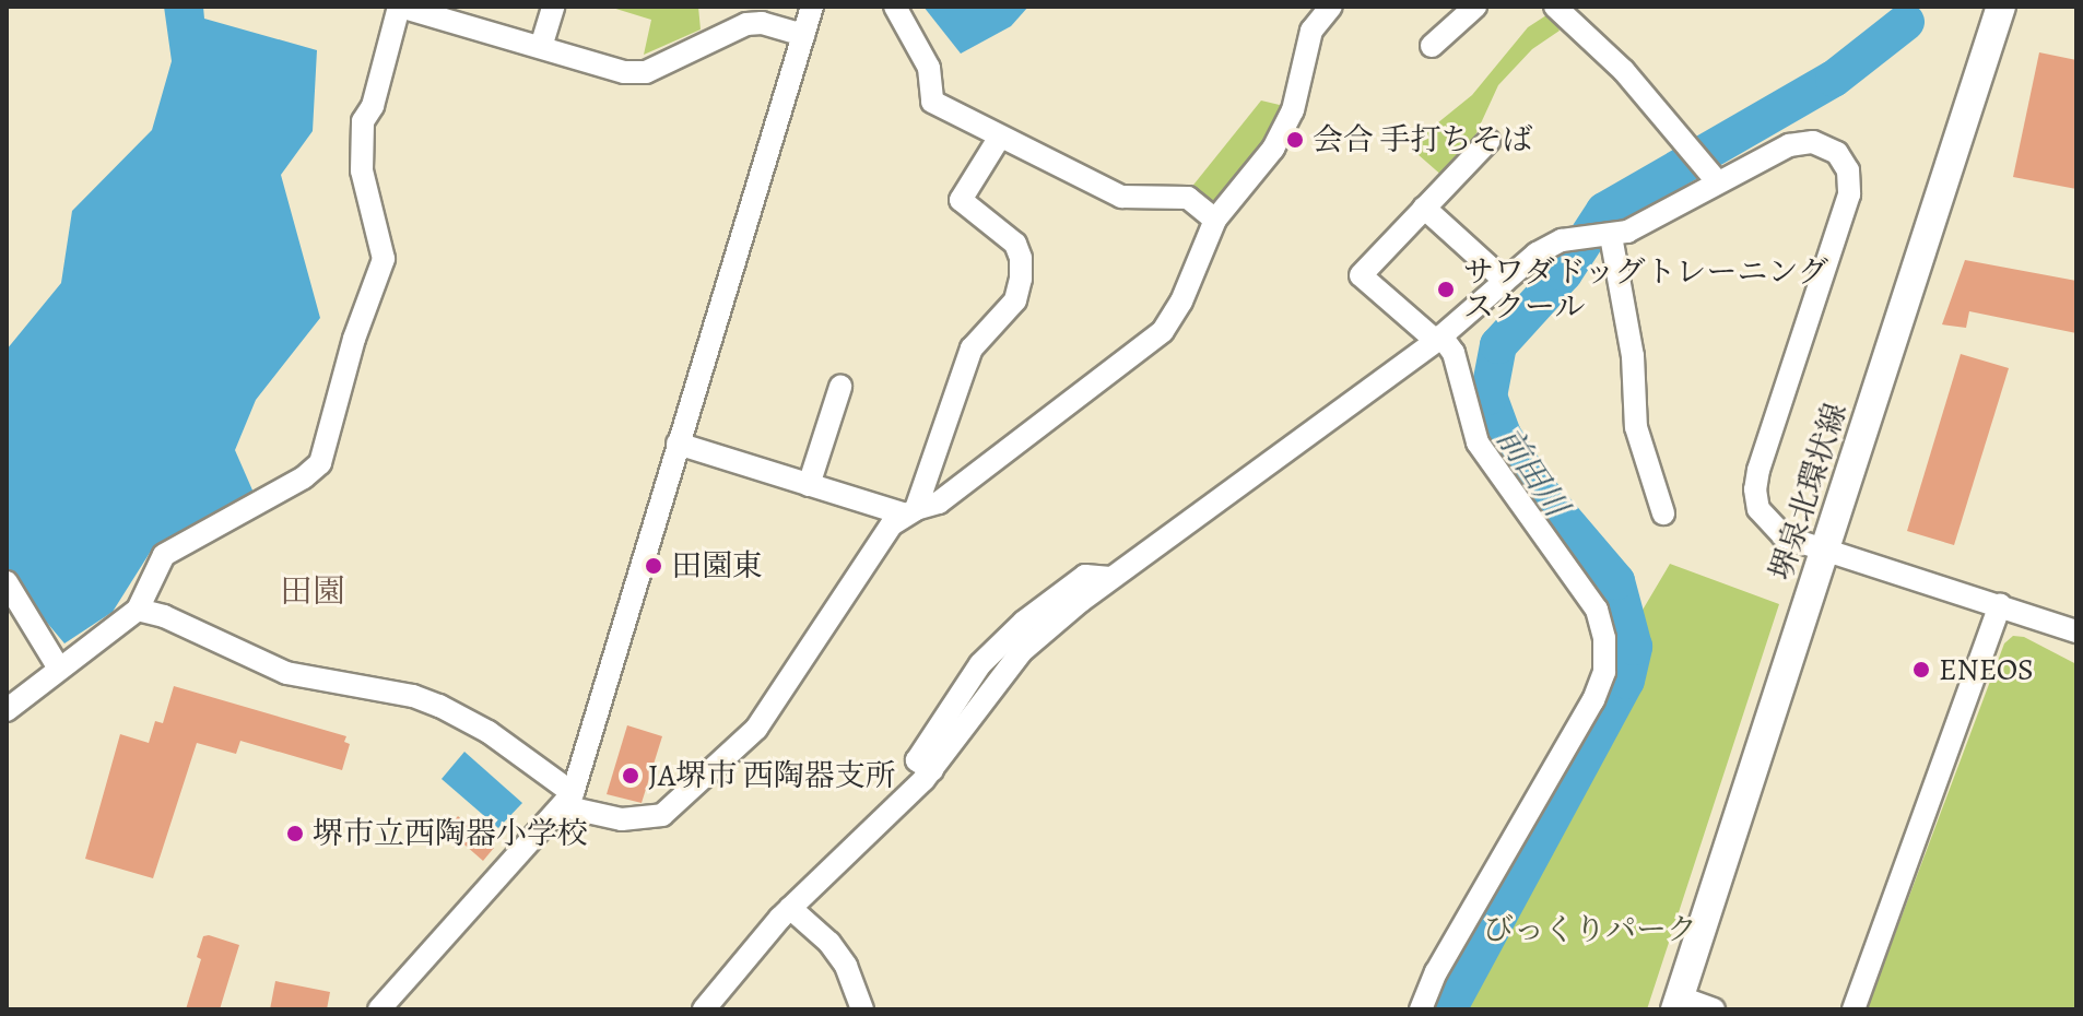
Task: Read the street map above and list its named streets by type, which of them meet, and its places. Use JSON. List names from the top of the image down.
{
  "streets": {
    "main road": ["堺泉北環状線"]
  },
  "districts": ["田園"],
  "water": ["前田川"],
  "parks": ["びっくりパーク"],
  "places": [
    "会合 手打ちそば",
    "サワダドッグトレーニング スクール",
    "田園東",
    "ENEOS",
    "JA堺市 西陶器支所",
    "堺市立西陶器小学校"
  ]
}
